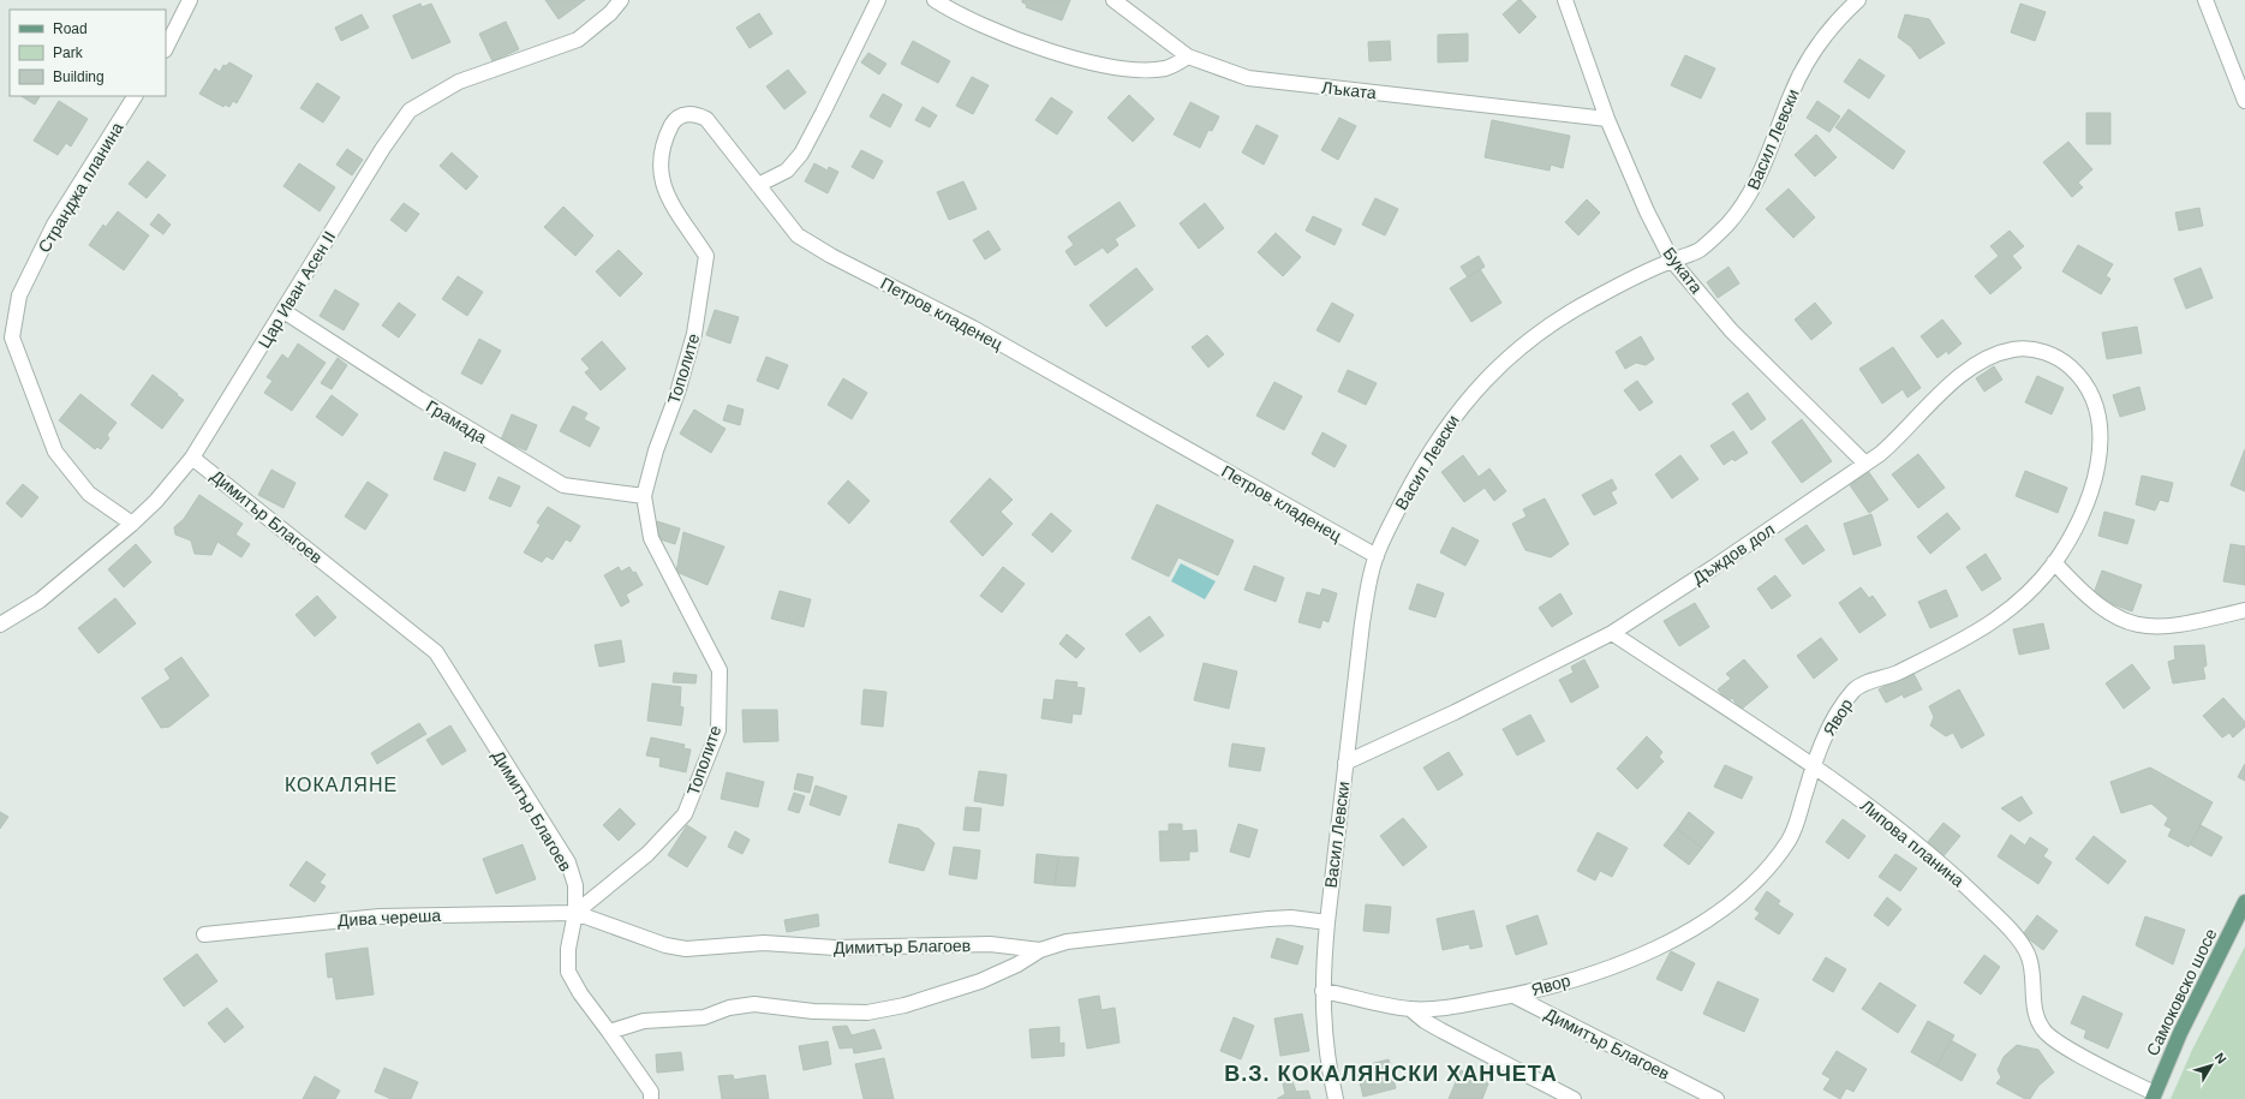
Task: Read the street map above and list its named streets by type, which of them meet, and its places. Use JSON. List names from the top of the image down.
{
  "streets": {
    "main road": ["Самоковско шосе"],
    "street": [
      "Лъката",
      "Васил Левски",
      "Странджа планина",
      "Буката",
      "Цар Иван Асен II",
      "Петров кладенец",
      "Тополите",
      "Грамада",
      "Димитър Благоев",
      "Дъждов дол",
      "Явор",
      "Липова планина",
      "Дива череша"
    ]
  },
  "crossings": [
    ["Лъката", "Буката"],
    ["Васил Левски", "Буката"],
    ["Васил Левски", "Петров кладенец"],
    ["Васил Левски", "Димитър Благоев"],
    ["Васил Левски", "Дъждов дол"],
    ["Странджа планина", "Цар Иван Асен II"],
    ["Буката", "Дъждов дол"],
    ["Цар Иван Асен II", "Грамада"],
    ["Цар Иван Асен II", "Димитър Благоев"],
    ["Петров кладенец", "Тополите"],
    ["Тополите", "Грамада"],
    ["Тополите", "Димитър Благоев"],
    ["Тополите", "Дива череша"],
    ["Димитър Благоев", "Явор"],
    ["Димитър Благоев", "Дива череша"],
    ["Дъждов дол", "Явор"],
    ["Дъждов дол", "Липова планина"],
    ["Явор", "Липова планина"],
    ["Липова планина", "Самоковско шосе"]
  ],
  "districts": ["КОКАЛЯНЕ", "В.З. КОКАЛЯНСКИ ХАНЧЕТА"],
  "legend": ["Road", "Park", "Building"],
  "north": "top right"
}
